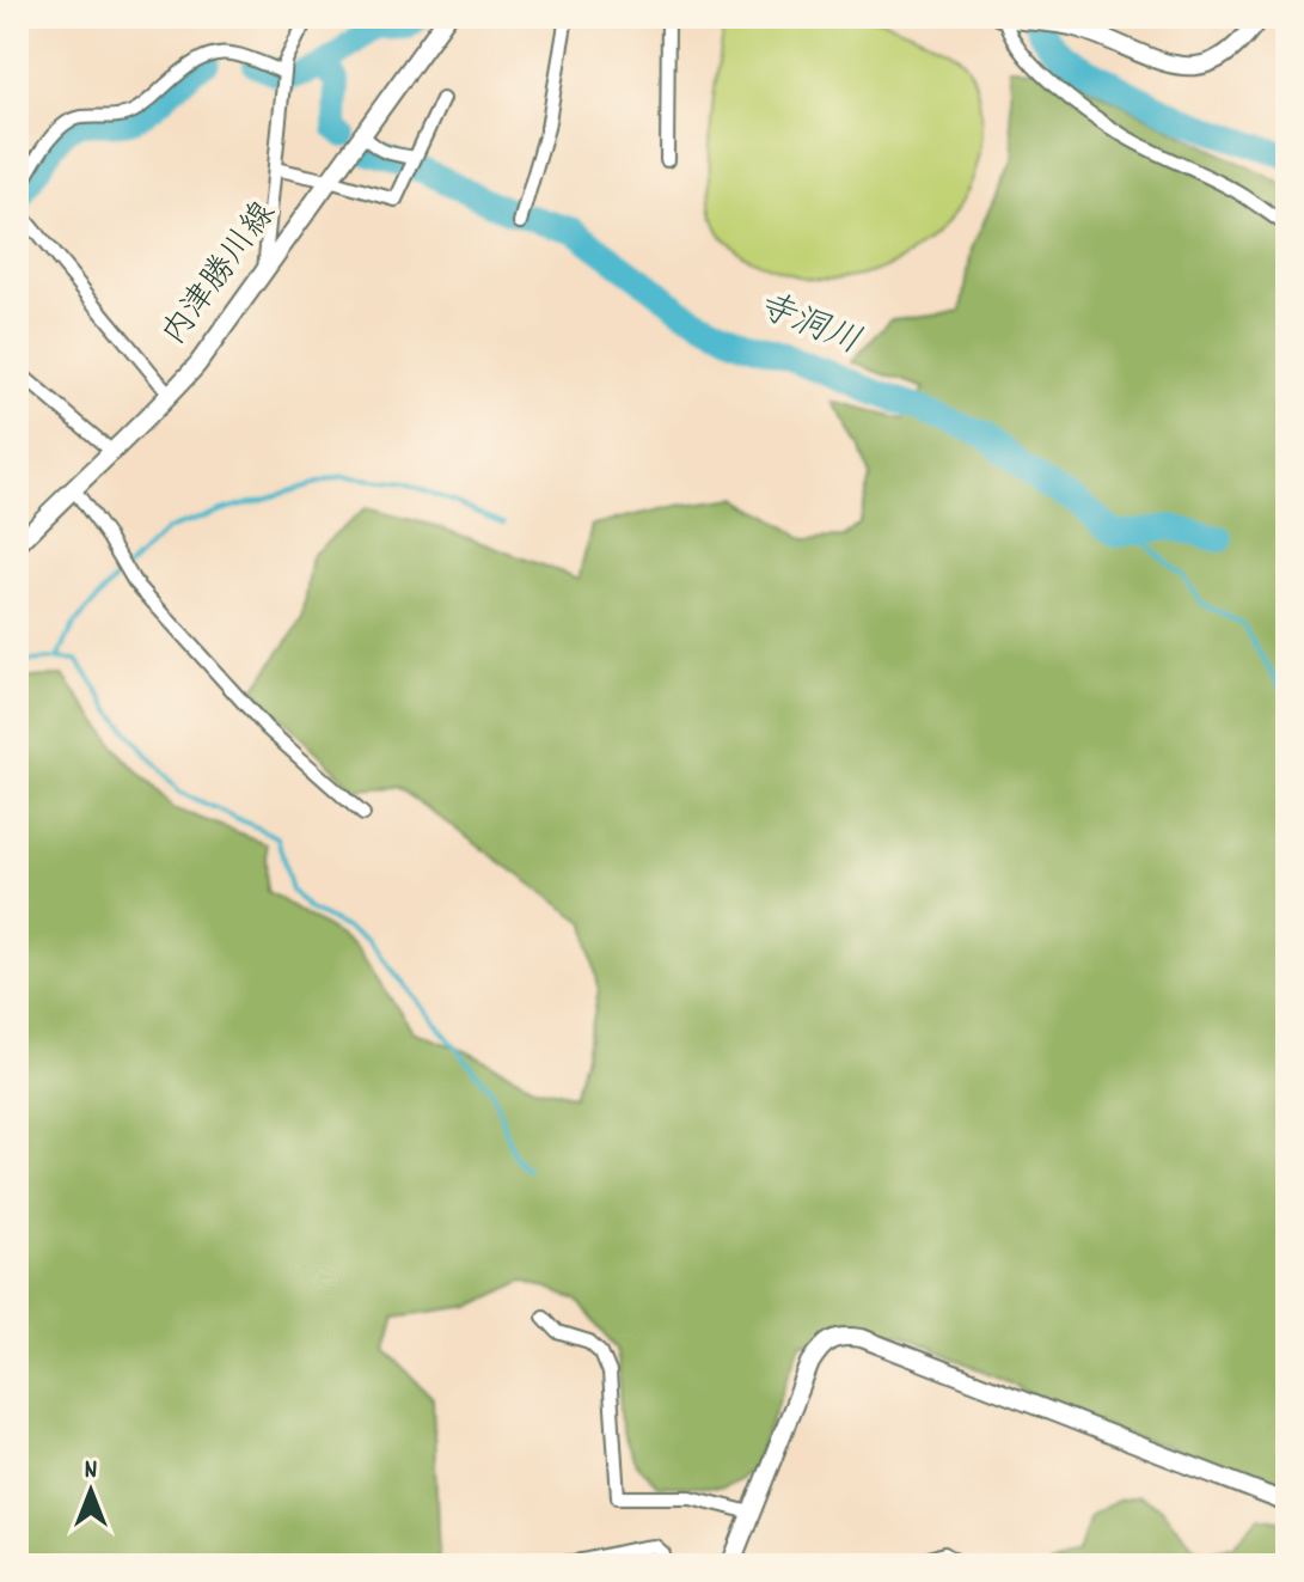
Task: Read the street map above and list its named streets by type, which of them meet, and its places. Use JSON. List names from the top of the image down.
{
  "streets": {
    "street": ["内津勝川線"]
  },
  "water": ["寺洞川"],
  "north": "top"
}
